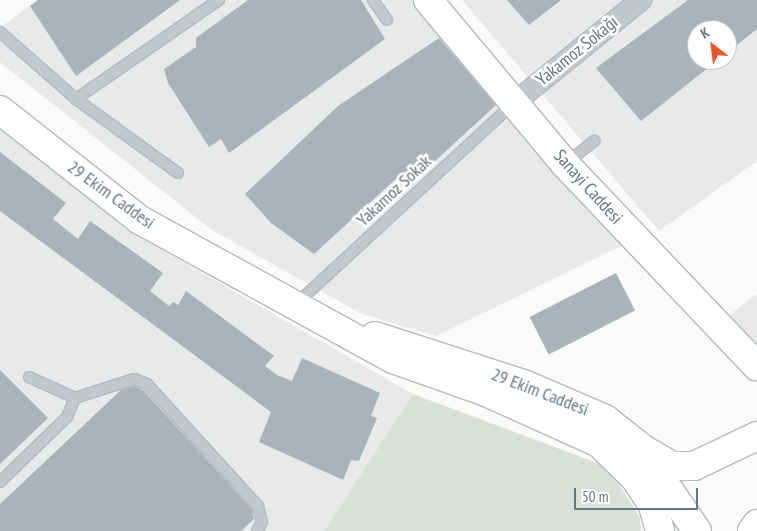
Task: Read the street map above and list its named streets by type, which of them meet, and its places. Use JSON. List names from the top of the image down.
{
  "streets": {
    "main road": ["Sanayi Caddesi", "29 Ekim Caddesi"],
    "street": ["Yakamoz Sokağı"],
    "lane": ["Yakamoz Sokak"]
  },
  "crossings": [
    ["Yakamoz Sokağı", "Sanayi Caddesi"],
    ["Yakamoz Sokağı", "Yakamoz Sokak"],
    ["Sanayi Caddesi", "Yakamoz Sokak"],
    ["Yakamoz Sokak", "29 Ekim Caddesi"]
  ],
  "scale_bar": "50 m",
  "north": "top left"
}
